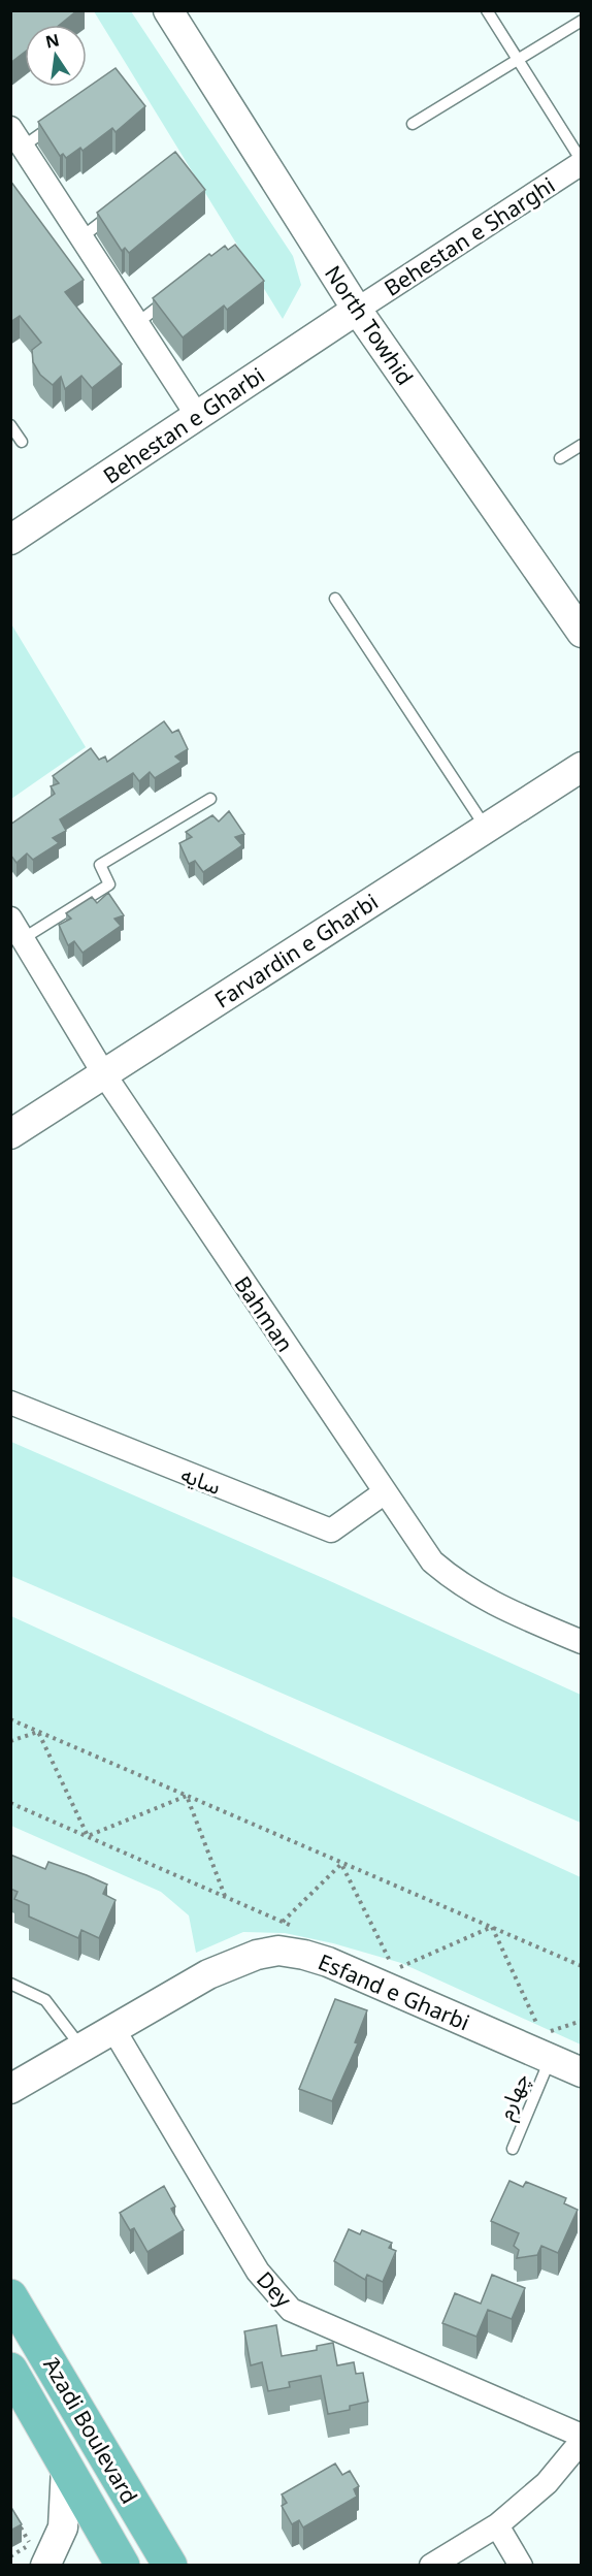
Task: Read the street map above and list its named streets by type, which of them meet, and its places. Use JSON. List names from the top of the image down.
{
  "streets": {
    "main road": ["َAzadi Boulevard"],
    "street": [
      "Behestan e Sharghi",
      "North Towhid",
      "Behestan e Gharbi",
      "Farvardin e Gharbi",
      "Bahman",
      "سایه",
      "Esfand e Gharbi",
      "Dey"
    ],
    "lane": ["چهارم"]
  },
  "crossings": [
    ["Behestan e Sharghi", "North Towhid"],
    ["Behestan e Sharghi", "Behestan e Gharbi"],
    ["North Towhid", "Behestan e Gharbi"],
    ["Farvardin e Gharbi", "Bahman"],
    ["Bahman", "سایه"],
    ["Esfand e Gharbi", "چهارم"],
    ["Esfand e Gharbi", "Dey"]
  ],
  "north": "top"
}
